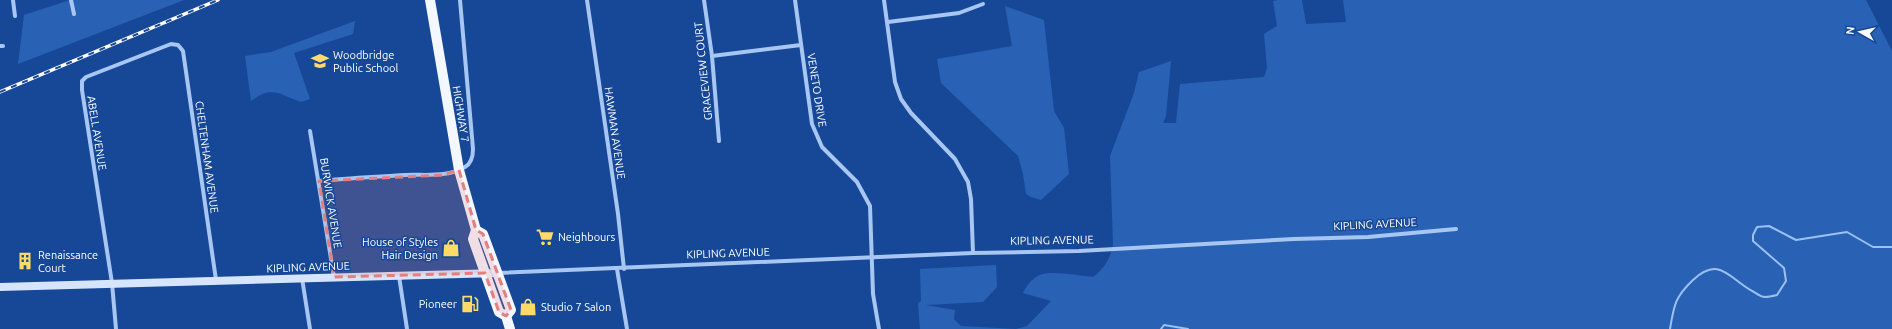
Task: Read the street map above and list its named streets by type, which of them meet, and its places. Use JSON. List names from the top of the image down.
{
  "streets": {
    "main road": ["HIGHWAY 7"],
    "street": [
      "GRACEVIEW COURT",
      "VENETO DRIVE",
      "ABELL AVENUE",
      "HAWMAN AVENUE",
      "CHELTENHAM AVENUE",
      "BURWICK AVENUE",
      "KIPLING AVENUE"
    ]
  },
  "crossings": [
    ["VENETO DRIVE", "KIPLING AVENUE"],
    ["HIGHWAY 7", "KIPLING AVENUE"],
    ["ABELL AVENUE", "CHELTENHAM AVENUE"],
    ["ABELL AVENUE", "KIPLING AVENUE"],
    ["HAWMAN AVENUE", "KIPLING AVENUE"],
    ["CHELTENHAM AVENUE", "KIPLING AVENUE"],
    ["BURWICK AVENUE", "KIPLING AVENUE"]
  ],
  "places": {
    "school or university": ["Woodbridge Public School"],
    "supermarket": ["Neighbours"],
    "shop": ["House of Styles Hair Design", "Studio 7 Salon"],
    "building": ["Renaissance Court"],
    "fuel station": ["Pioneer"]
  },
  "north": "left"
}
